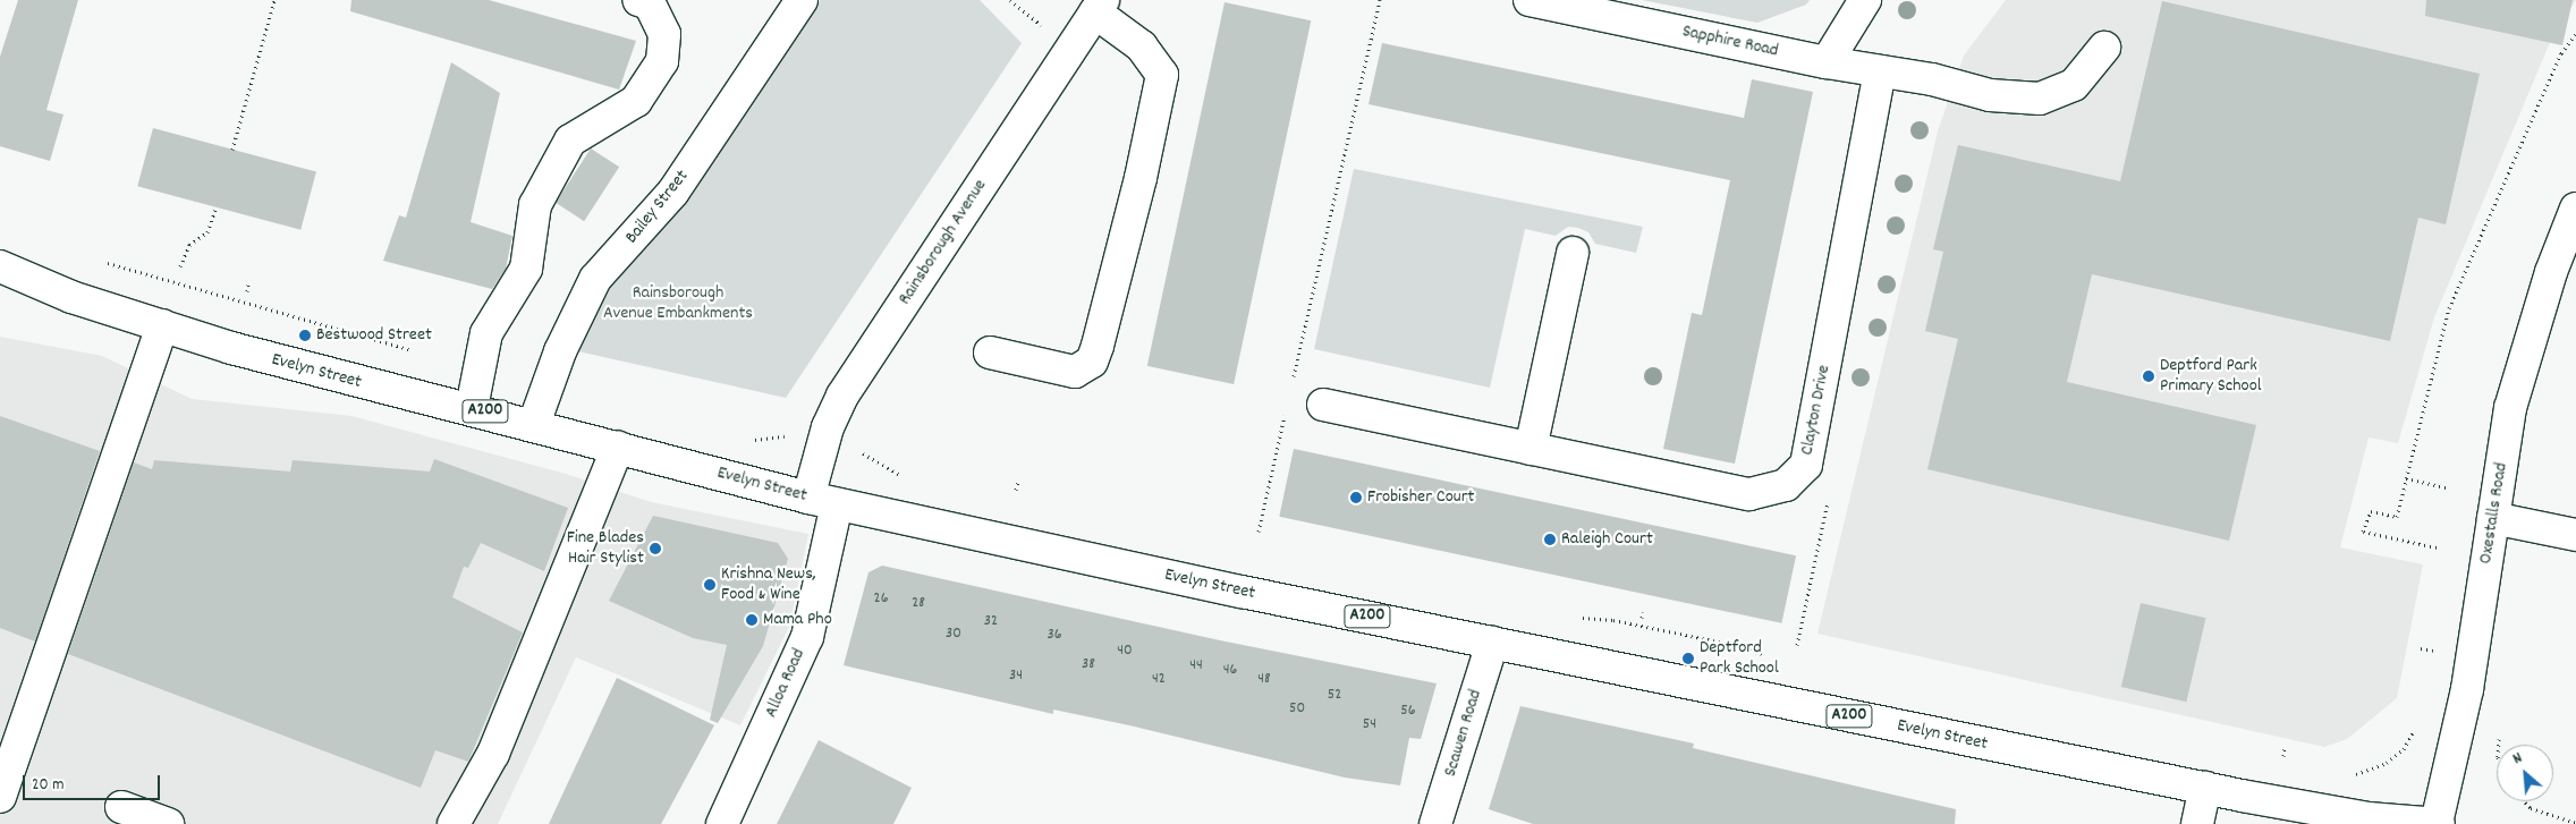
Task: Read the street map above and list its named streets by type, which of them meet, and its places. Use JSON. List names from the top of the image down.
{
  "streets": {
    "street": [
      "Sapphire Road",
      "Bailey Street",
      "Rainsborough Avenue",
      "Evelyn Street",
      "Clayton Drive",
      "A200",
      "Oxestalls Road",
      "Alloa Road",
      "Scawen Road"
    ]
  },
  "crossings": [
    ["Sapphire Road", "Clayton Drive"],
    ["Bailey Street", "Evelyn Street"],
    ["Rainsborough Avenue", "Evelyn Street"],
    ["Rainsborough Avenue", "Alloa Road"],
    ["Evelyn Street", "Oxestalls Road"],
    ["Evelyn Street", "Alloa Road"],
    ["Evelyn Street", "Scawen Road"]
  ],
  "parks": ["Rainsborough Avenue Embankments"],
  "places": [
    "Bestwood Street",
    "Deptford Park Primary School",
    "Frobisher Court",
    "Raleigh Court",
    "Fine Blades Hair Stylist",
    "Krishna News, Food & Wine",
    "Mama Pho",
    "Deptford Park School"
  ],
  "house_numbers": [
    "26",
    "28",
    "32",
    "30",
    "36",
    "40",
    "38",
    "44",
    "46",
    "34",
    "42",
    "48",
    "52",
    "50",
    "56",
    "54"
  ],
  "scale_bar": "20 m",
  "north": "top left"
}
